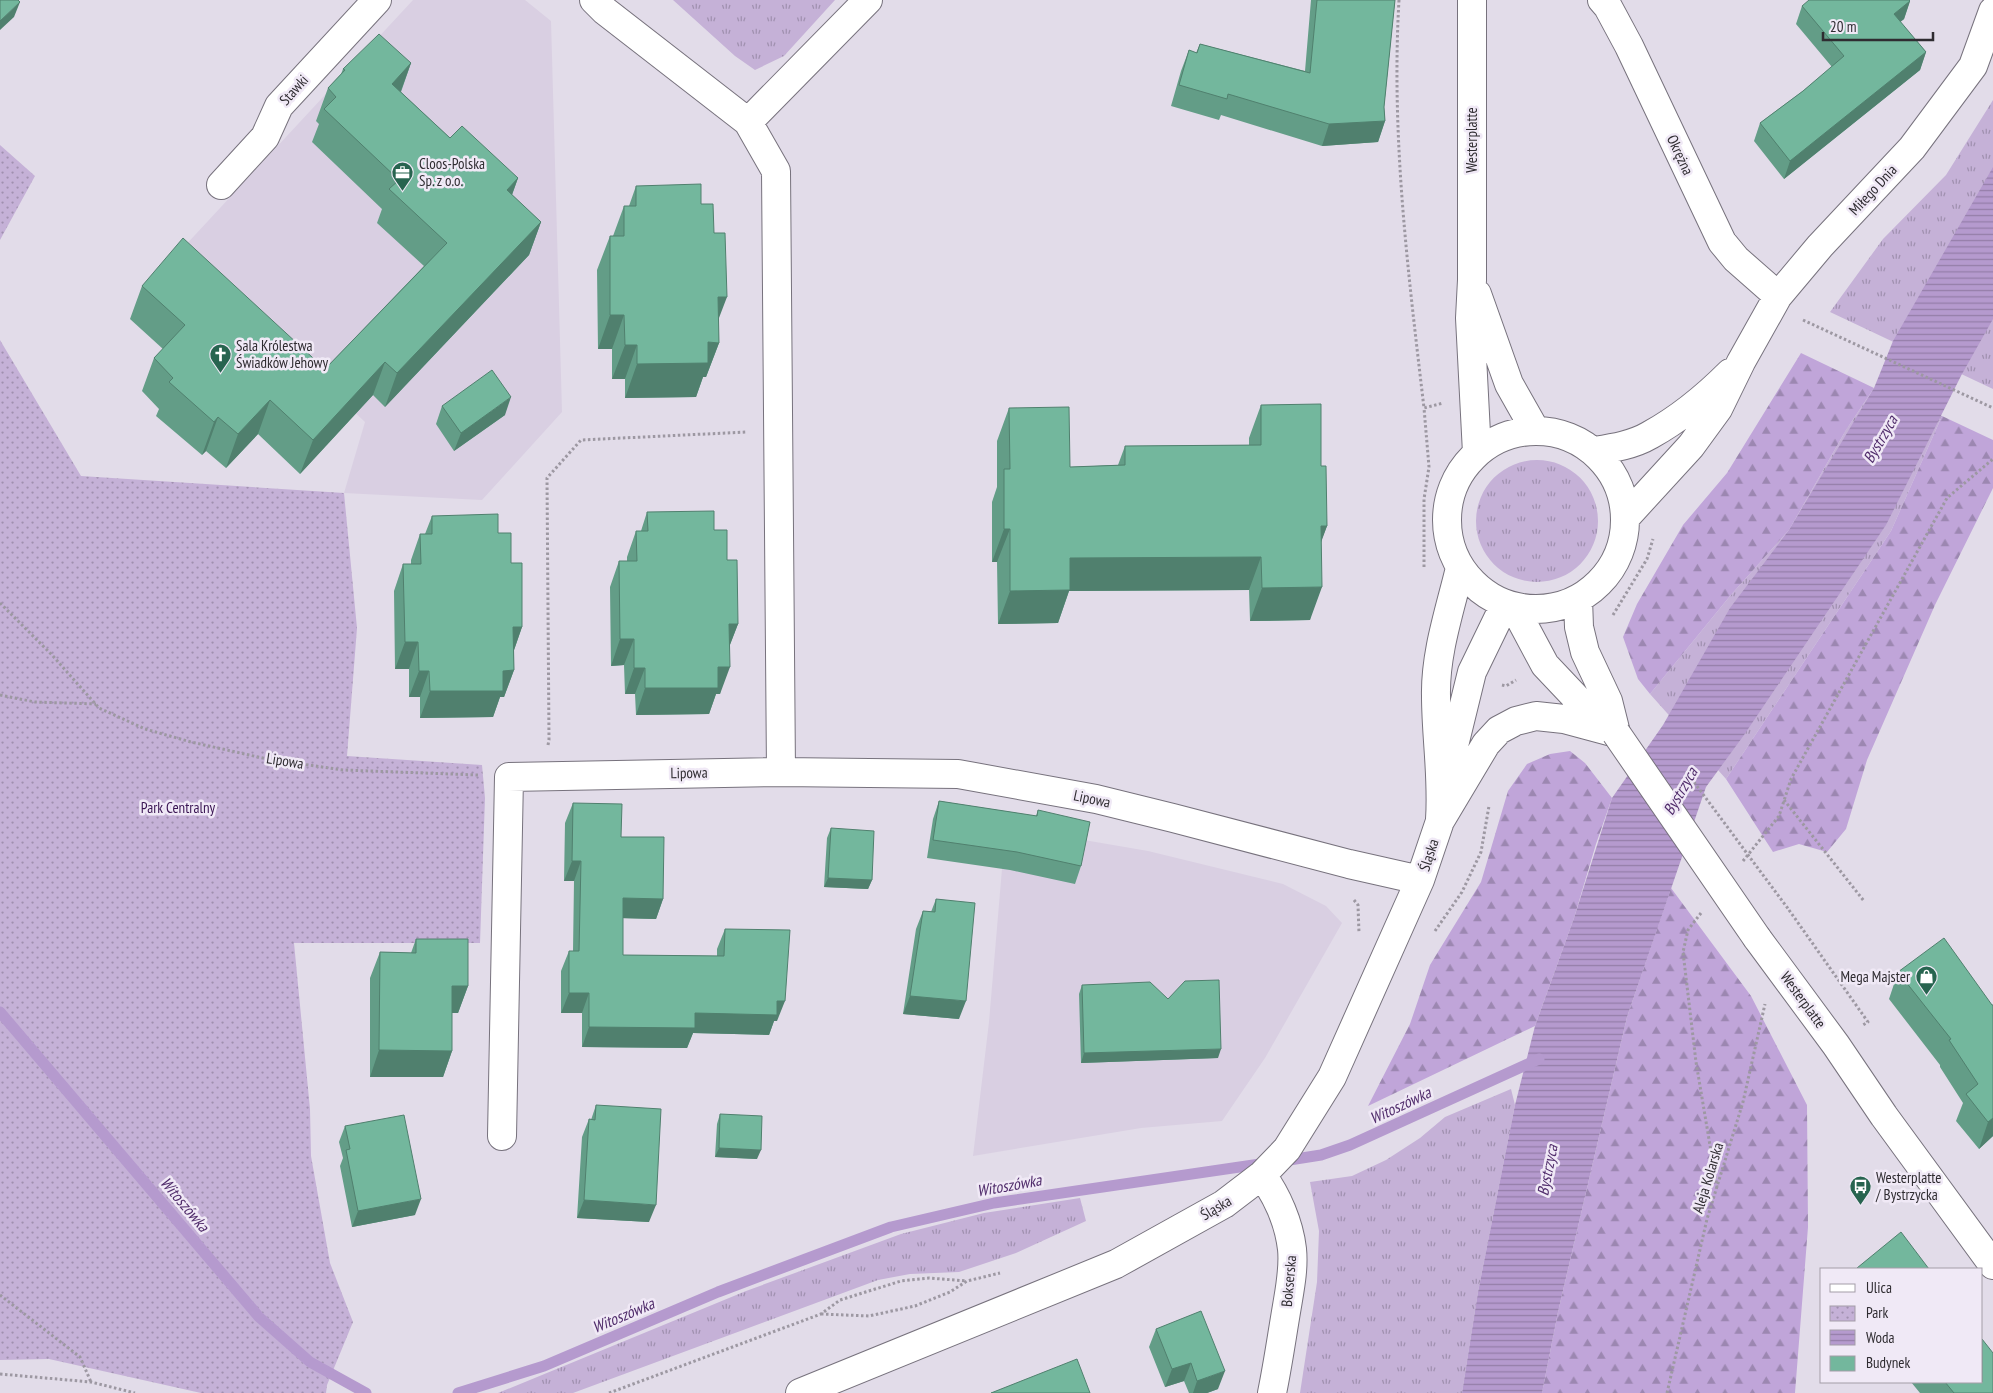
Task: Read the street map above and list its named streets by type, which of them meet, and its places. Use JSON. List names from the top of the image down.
{
  "streets": {
    "street": [
      "Stawki",
      "Westerplatte",
      "Okrężna",
      "Miłego Dnia",
      "Lipowa",
      "Śląska",
      "Bokserska"
    ],
    "path": ["Aleja Kolarska"]
  },
  "crossings": [
    ["Westerplatte", "Śląska"],
    ["Westerplatte", "Aleja Kolarska"],
    ["Okrężna", "Miłego Dnia"],
    ["Lipowa", "Śląska"],
    ["Śląska", "Bokserska"]
  ],
  "water": ["Bystrzyca", "Witoszówka"],
  "parks": ["Park Centralny"],
  "places": {
    "office": ["Cloos-Polska Sp. z o.o."],
    "church": ["Sala Królestwa Świadków Jehowy"],
    "shop": ["Mega Majster"],
    "bus stop": ["Westerplatte / Bystrzycka"]
  },
  "legend": [
    "Ulica",
    "Park",
    "Woda",
    "Budynek"
  ],
  "scale_bar": "20 m"
}
